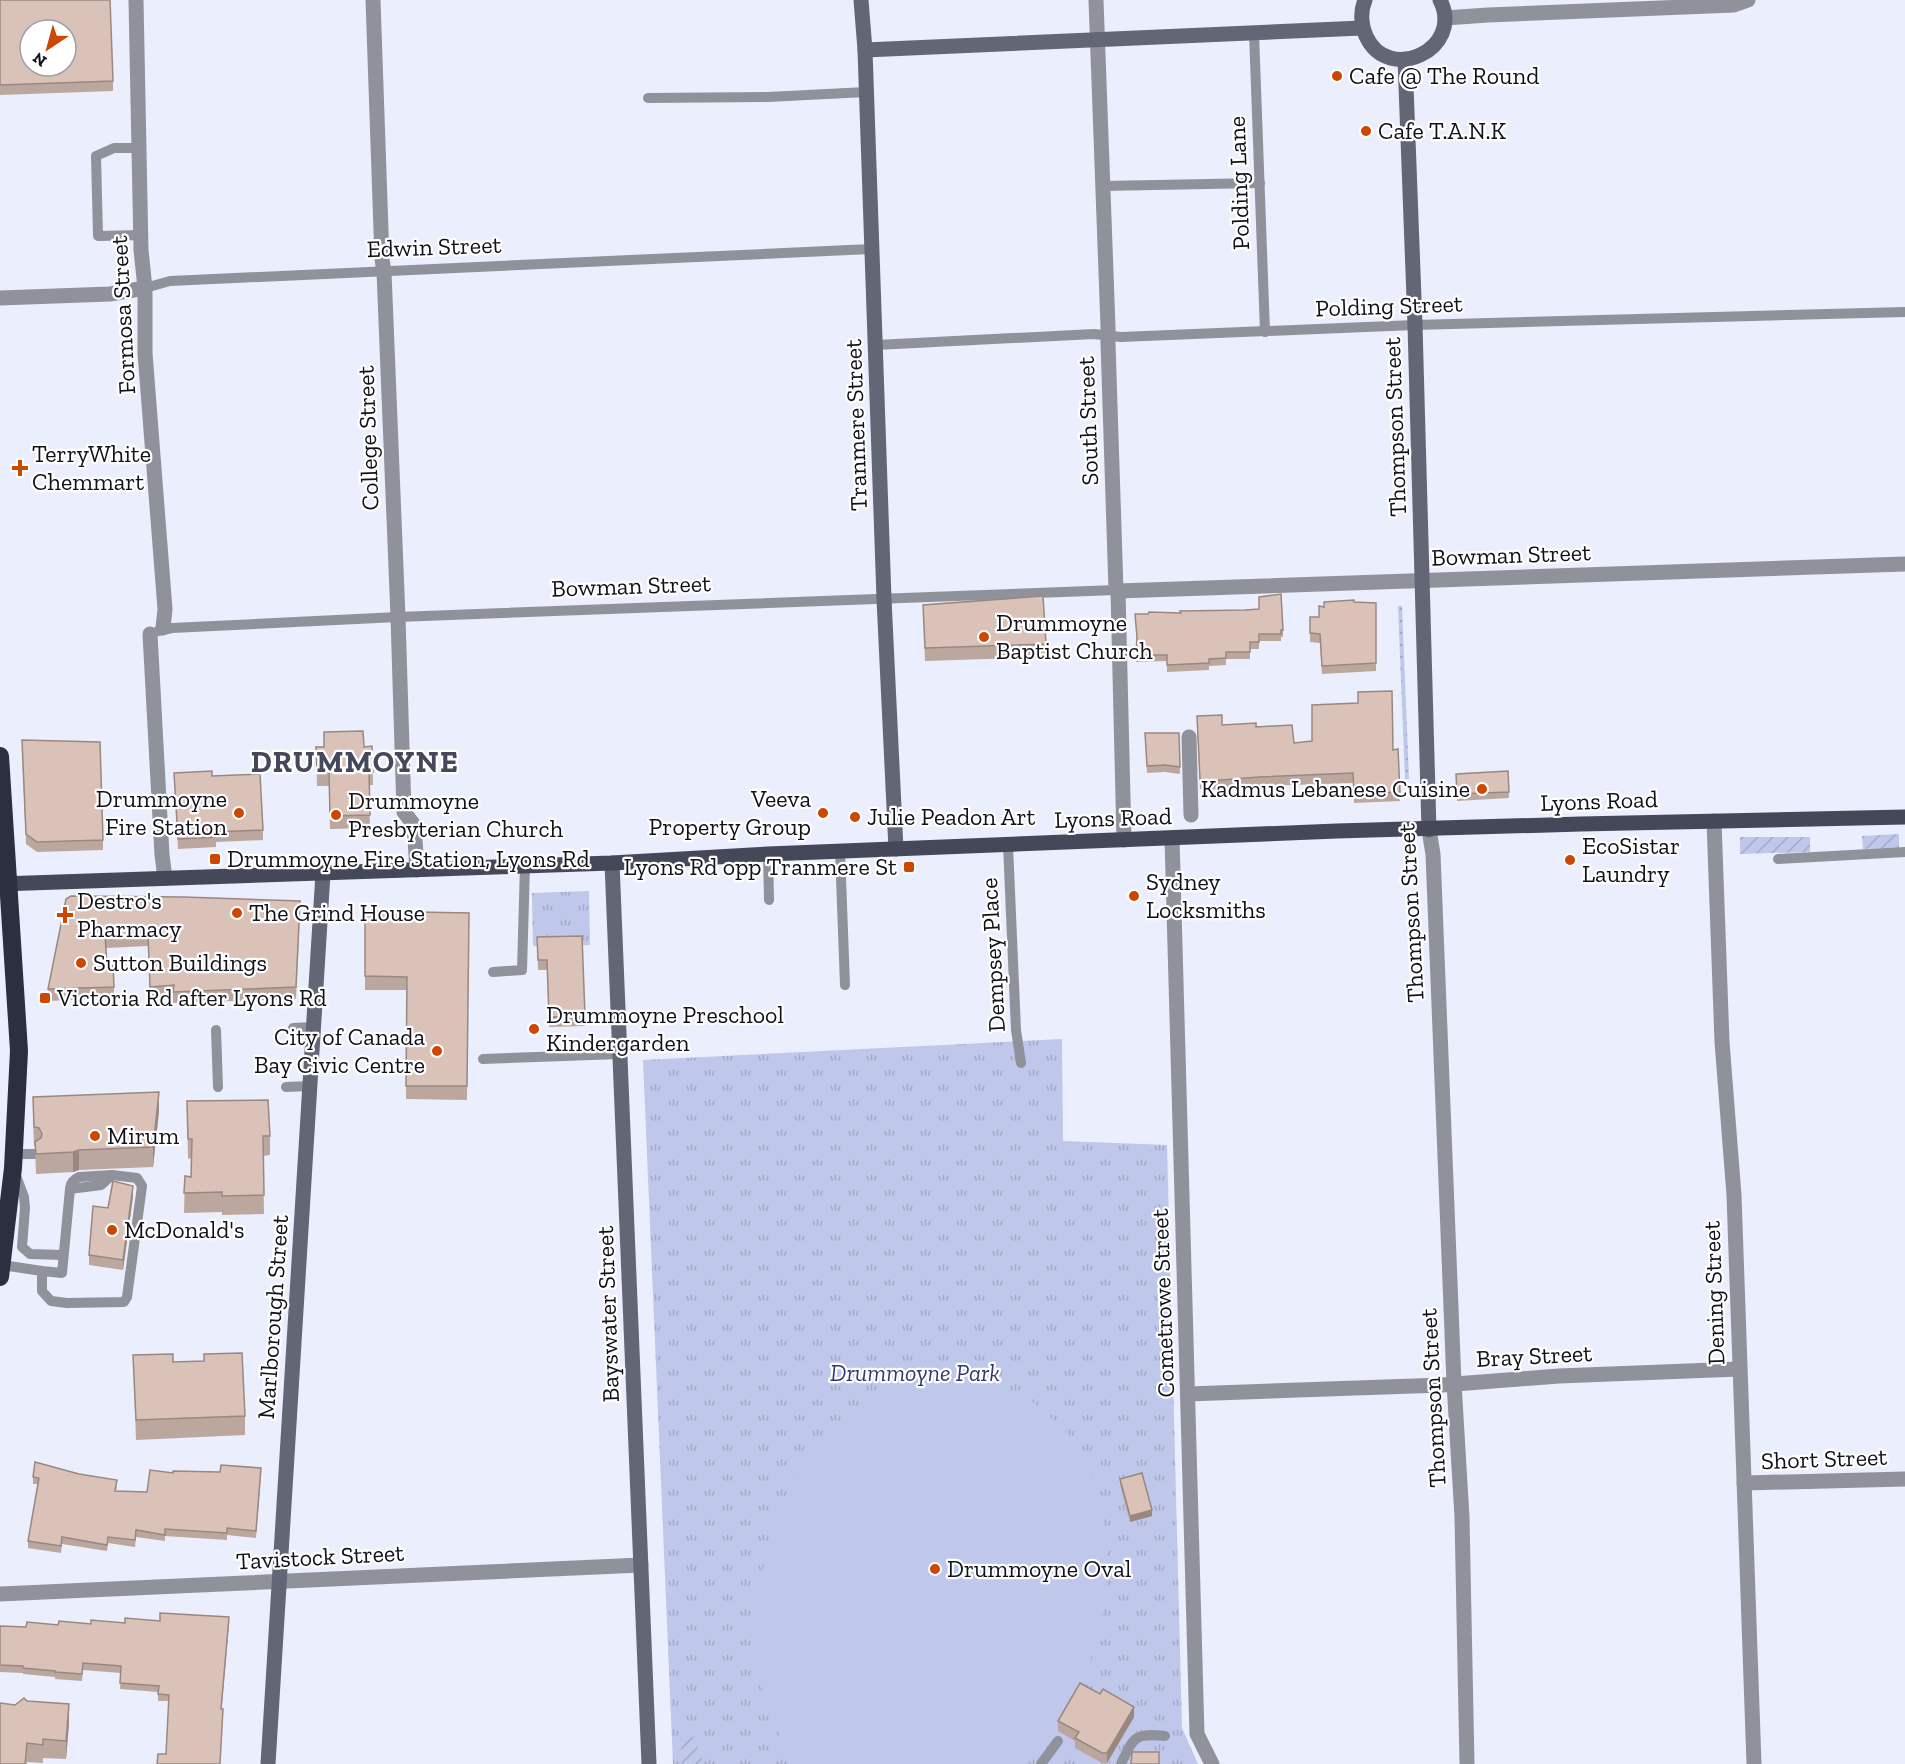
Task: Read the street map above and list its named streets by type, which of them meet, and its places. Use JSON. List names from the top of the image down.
{
  "streets": {
    "main road": ["Lyons Road"],
    "street": [
      "Edwin Street",
      "Formosa Street",
      "South Street",
      "Tranmere Street",
      "Thompson Street",
      "College Street",
      "Bowman Street",
      "Dening Street",
      "Cometrowe Street",
      "Bayswater Street",
      "Marlborough Street",
      "Bray Street",
      "Short Street",
      "Tavistock Street"
    ],
    "lane": ["Polding Lane", "Polding Street", "Dempsey Place"]
  },
  "crossings": [
    ["Polding Lane", "Polding Street"],
    ["Edwin Street", "Formosa Street"],
    ["Edwin Street", "Tranmere Street"],
    ["Edwin Street", "College Street"],
    ["Polding Street", "South Street"],
    ["Polding Street", "Tranmere Street"],
    ["Polding Street", "Thompson Street"],
    ["Formosa Street", "Bowman Street"],
    ["Formosa Street", "Lyons Road"],
    ["South Street", "Bowman Street"],
    ["South Street", "Lyons Road"],
    ["Tranmere Street", "Bowman Street"],
    ["Tranmere Street", "Lyons Road"],
    ["Thompson Street", "Bowman Street"],
    ["Thompson Street", "Lyons Road"],
    ["Thompson Street", "Bray Street"],
    ["College Street", "Bowman Street"],
    ["College Street", "Lyons Road"],
    ["Lyons Road", "Dempsey Place"],
    ["Lyons Road", "Dening Street"],
    ["Lyons Road", "Cometrowe Street"],
    ["Lyons Road", "Bayswater Street"],
    ["Lyons Road", "Marlborough Street"],
    ["Dening Street", "Bray Street"],
    ["Dening Street", "Short Street"],
    ["Cometrowe Street", "Bray Street"],
    ["Bayswater Street", "Tavistock Street"],
    ["Marlborough Street", "Tavistock Street"]
  ],
  "districts": ["DRUMMOYNE"],
  "parks": ["Drummoyne Park"],
  "places": {
    "other": [
      "Cafe @ The Round",
      "Cafe T.A.N.K",
      "Drummoyne Baptist Church",
      "Kadmus Lebanese Cuisine",
      "Drummoyne Fire Station",
      "Veeva Property Group",
      "Drummoyne Presbyterian Church",
      "Julie Peadon Art",
      "EcoSistar Laundry",
      "Sydney Locksmiths",
      "The Grind House",
      "Sutton Buildings",
      "Drummoyne Preschool Kindergarden",
      "City of Canada Bay Civic Centre",
      "Mirum",
      "McDonald's",
      "Drummoyne Oval"
    ],
    "health": ["TerryWhite Chemmart", "Destro's Pharmacy"],
    "transit": ["Drummoyne Fire Station, Lyons Rd", "Lyons Rd opp Tranmere St", "Victoria Rd after Lyons Rd"]
  },
  "north": "bottom left"
}
